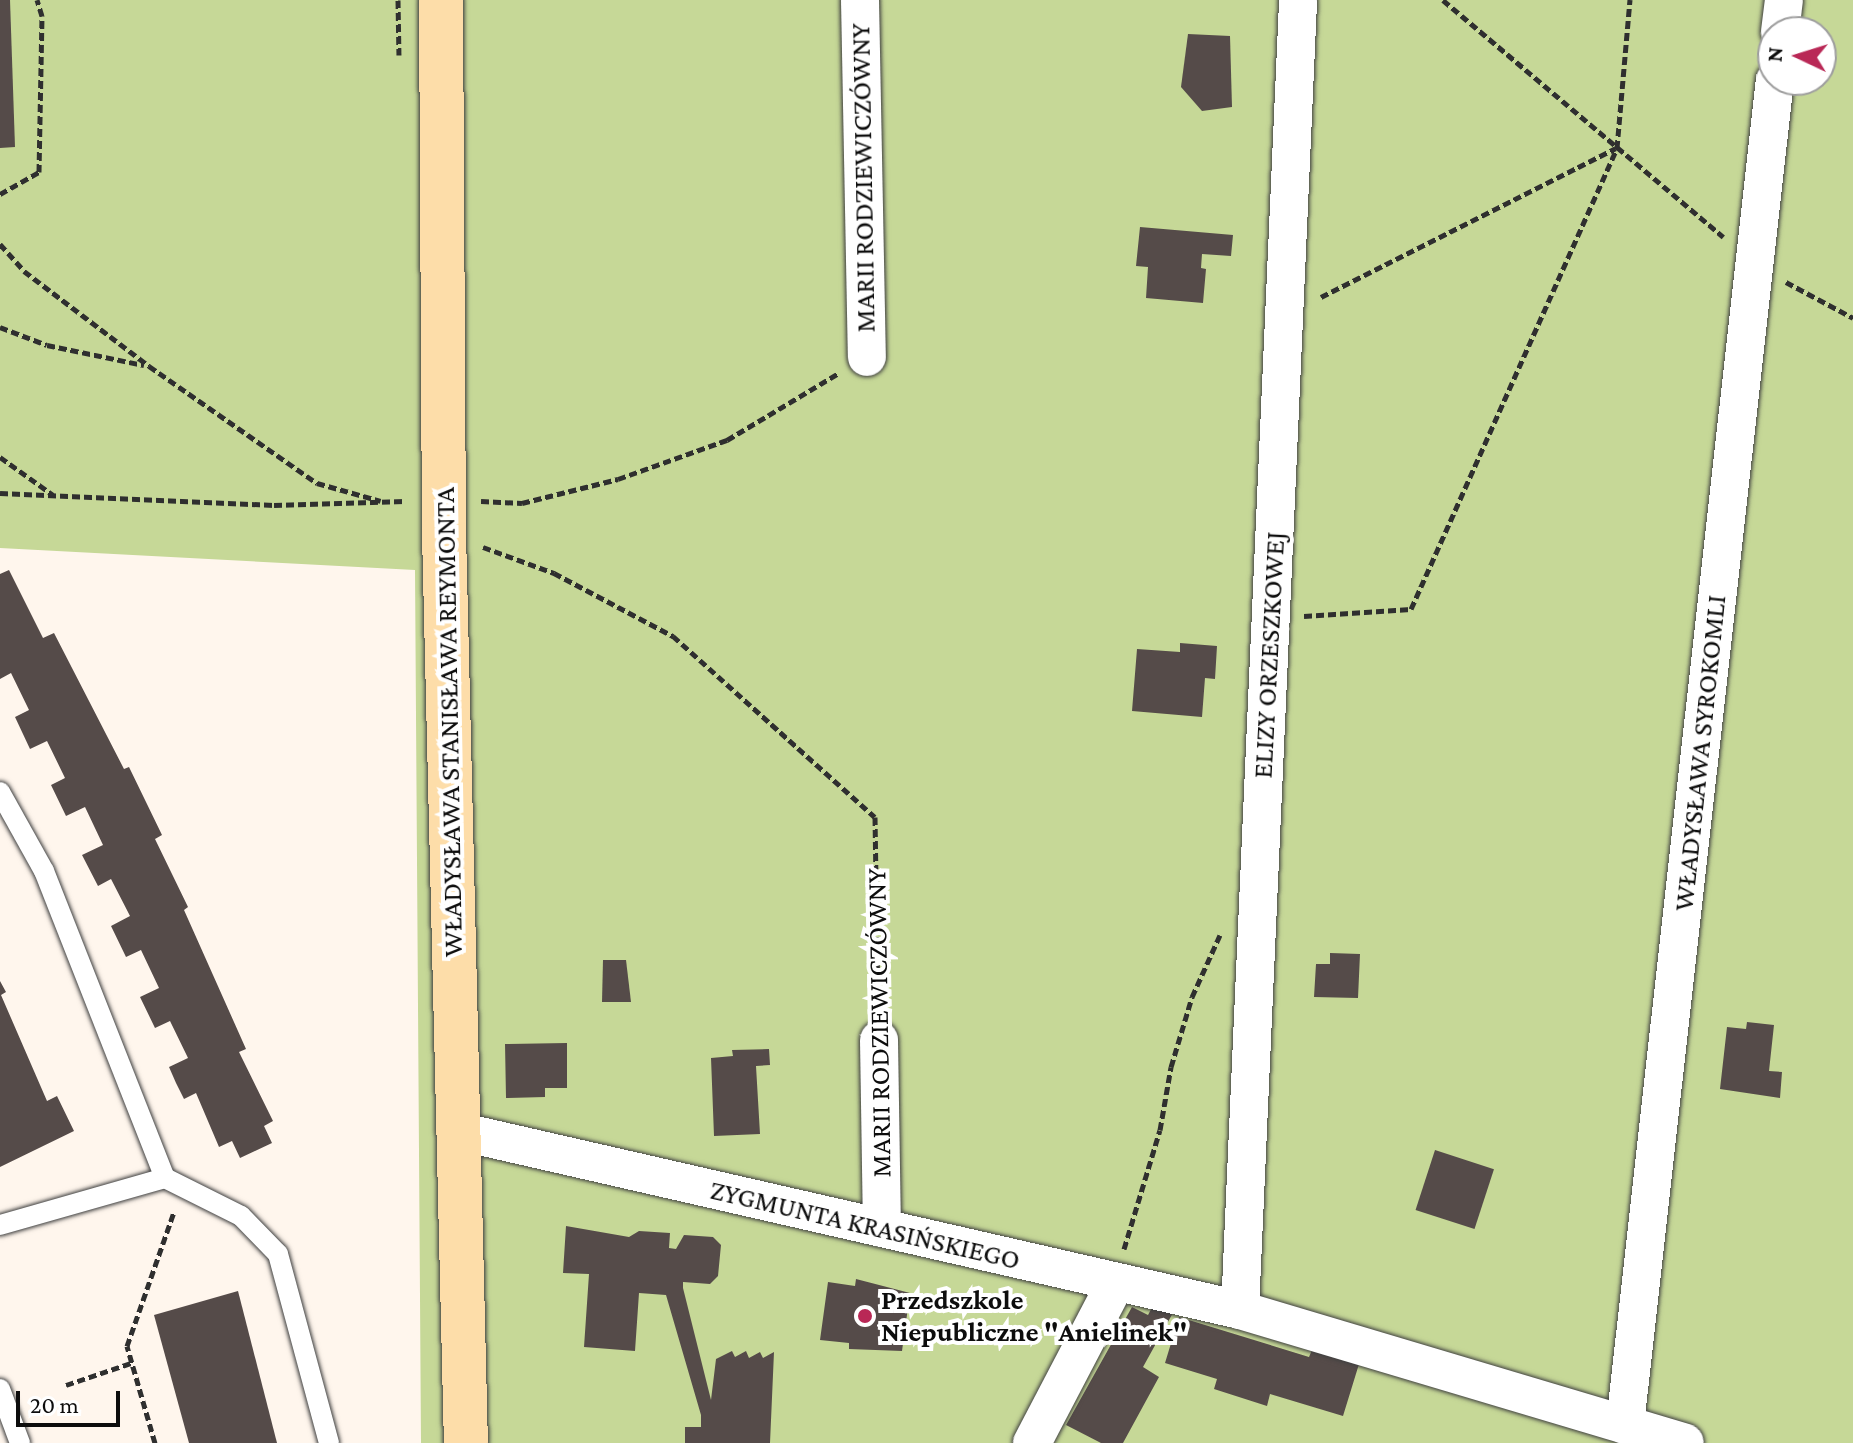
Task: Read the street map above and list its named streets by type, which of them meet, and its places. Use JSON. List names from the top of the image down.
{
  "streets": {
    "street": [
      "MARII RODZIEWICZÓWNY",
      "ELIZY ORZESZKOWEJ",
      "WŁADYSŁAWA STANISŁAWA REYMONTA",
      "WŁADYSŁAWA SYROKOMLI",
      "ZYGMUNTA KRASIŃSKIEGO"
    ]
  },
  "crossings": [
    ["MARII RODZIEWICZÓWNY", "WŁADYSŁAWA STANISŁAWA REYMONTA"],
    ["MARII RODZIEWICZÓWNY", "ZYGMUNTA KRASIŃSKIEGO"],
    ["ELIZY ORZESZKOWEJ", "ZYGMUNTA KRASIŃSKIEGO"],
    ["WŁADYSŁAWA STANISŁAWA REYMONTA", "ZYGMUNTA KRASIŃSKIEGO"],
    ["WŁADYSŁAWA SYROKOMLI", "ZYGMUNTA KRASIŃSKIEGO"]
  ],
  "places": ["Przedszkole Niepubliczne \"Anielinek\""],
  "scale_bar": "20 m",
  "north": "left"
}
